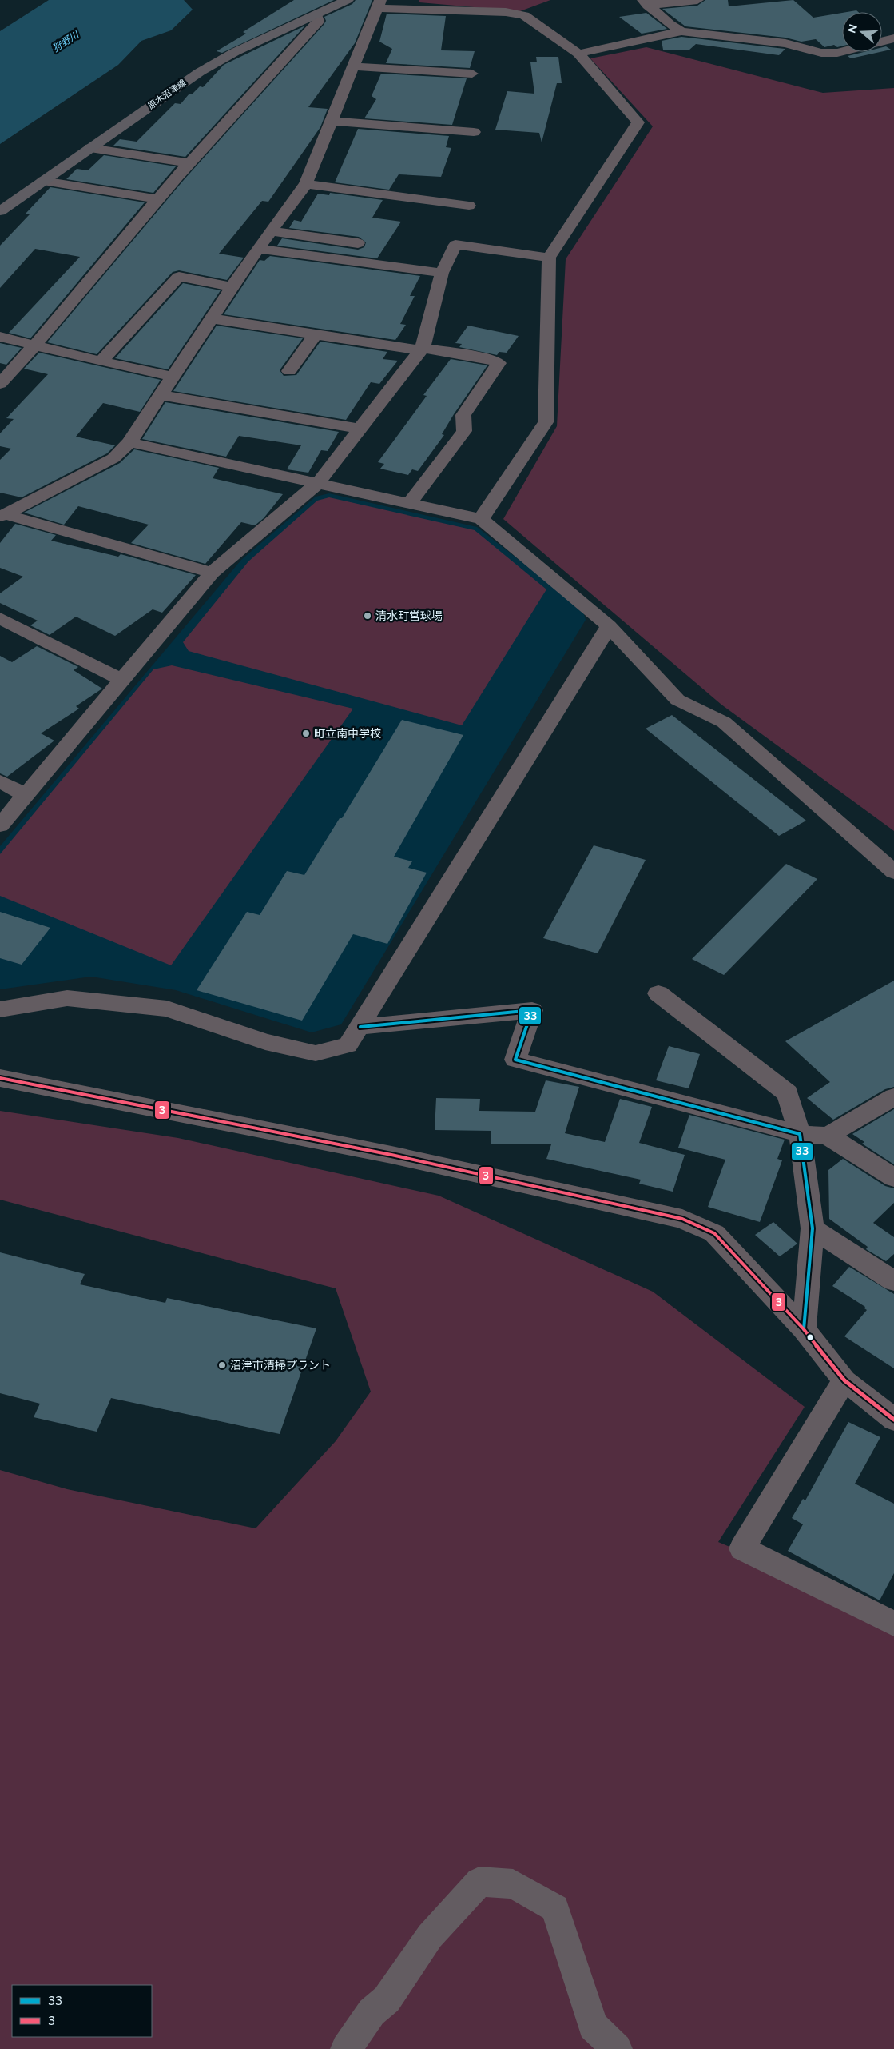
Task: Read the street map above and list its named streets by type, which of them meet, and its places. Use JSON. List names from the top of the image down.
{
  "streets": {
    "main road": ["原木沼津線"]
  },
  "water": ["狩野川"],
  "places": ["清水町営球場", "町立南中学校", "沼津市清掃プラント"],
  "lines": ["transit line 33", "transit line 3"],
  "legend": ["33", "3"],
  "north": "left"
}
